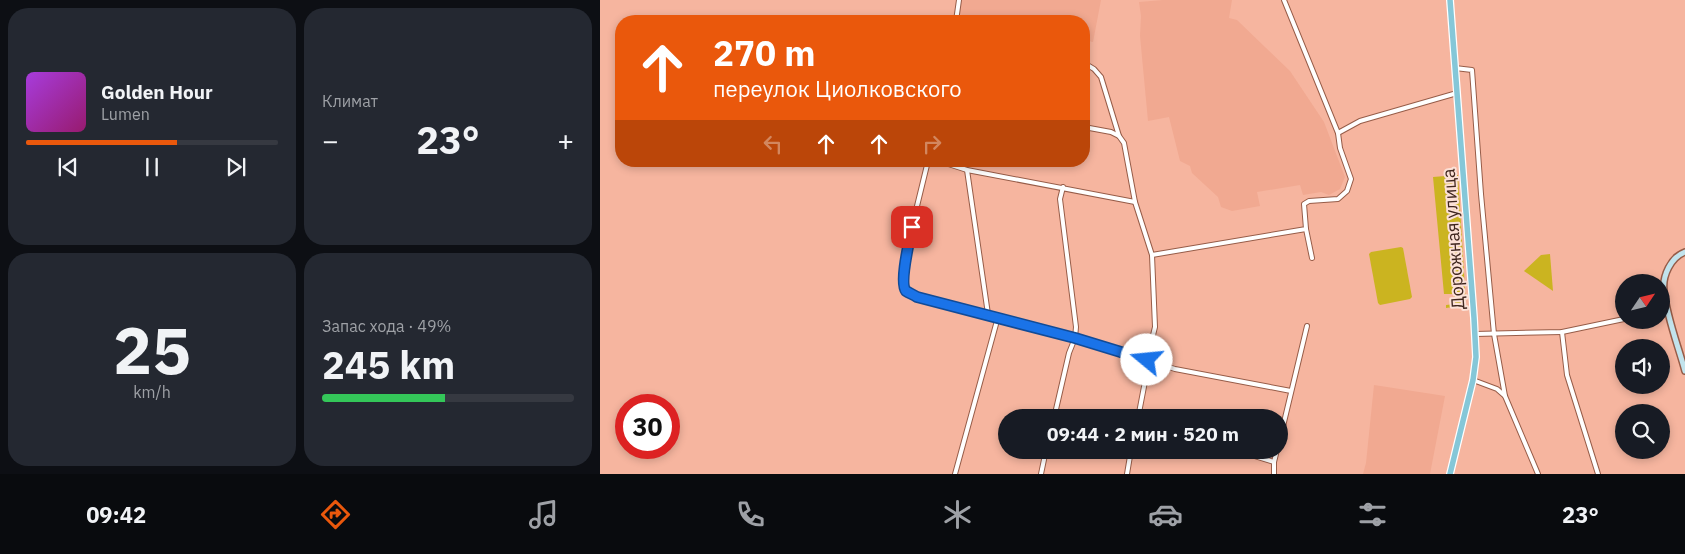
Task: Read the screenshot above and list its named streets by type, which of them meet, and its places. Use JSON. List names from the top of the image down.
{
  "streets": {
    "main road": ["Дорожная улица"]
  },
  "north": "top right",
  "page": {
    "tile": [
      "Климат",
      ["25", "km/h"],
      ["Запас хода · 49%", "245 km"]
    ],
    "turn": ["270 m", "переулок Циолковского"],
    "song": ["Golden Hour", "Lumen"],
    "heat": ["−", "23°", "+"],
    "limit": "30",
    "trip": "09:44 · 2 мин · 520 m",
    "tabs": ["09:42", "23°"]
  }
}
